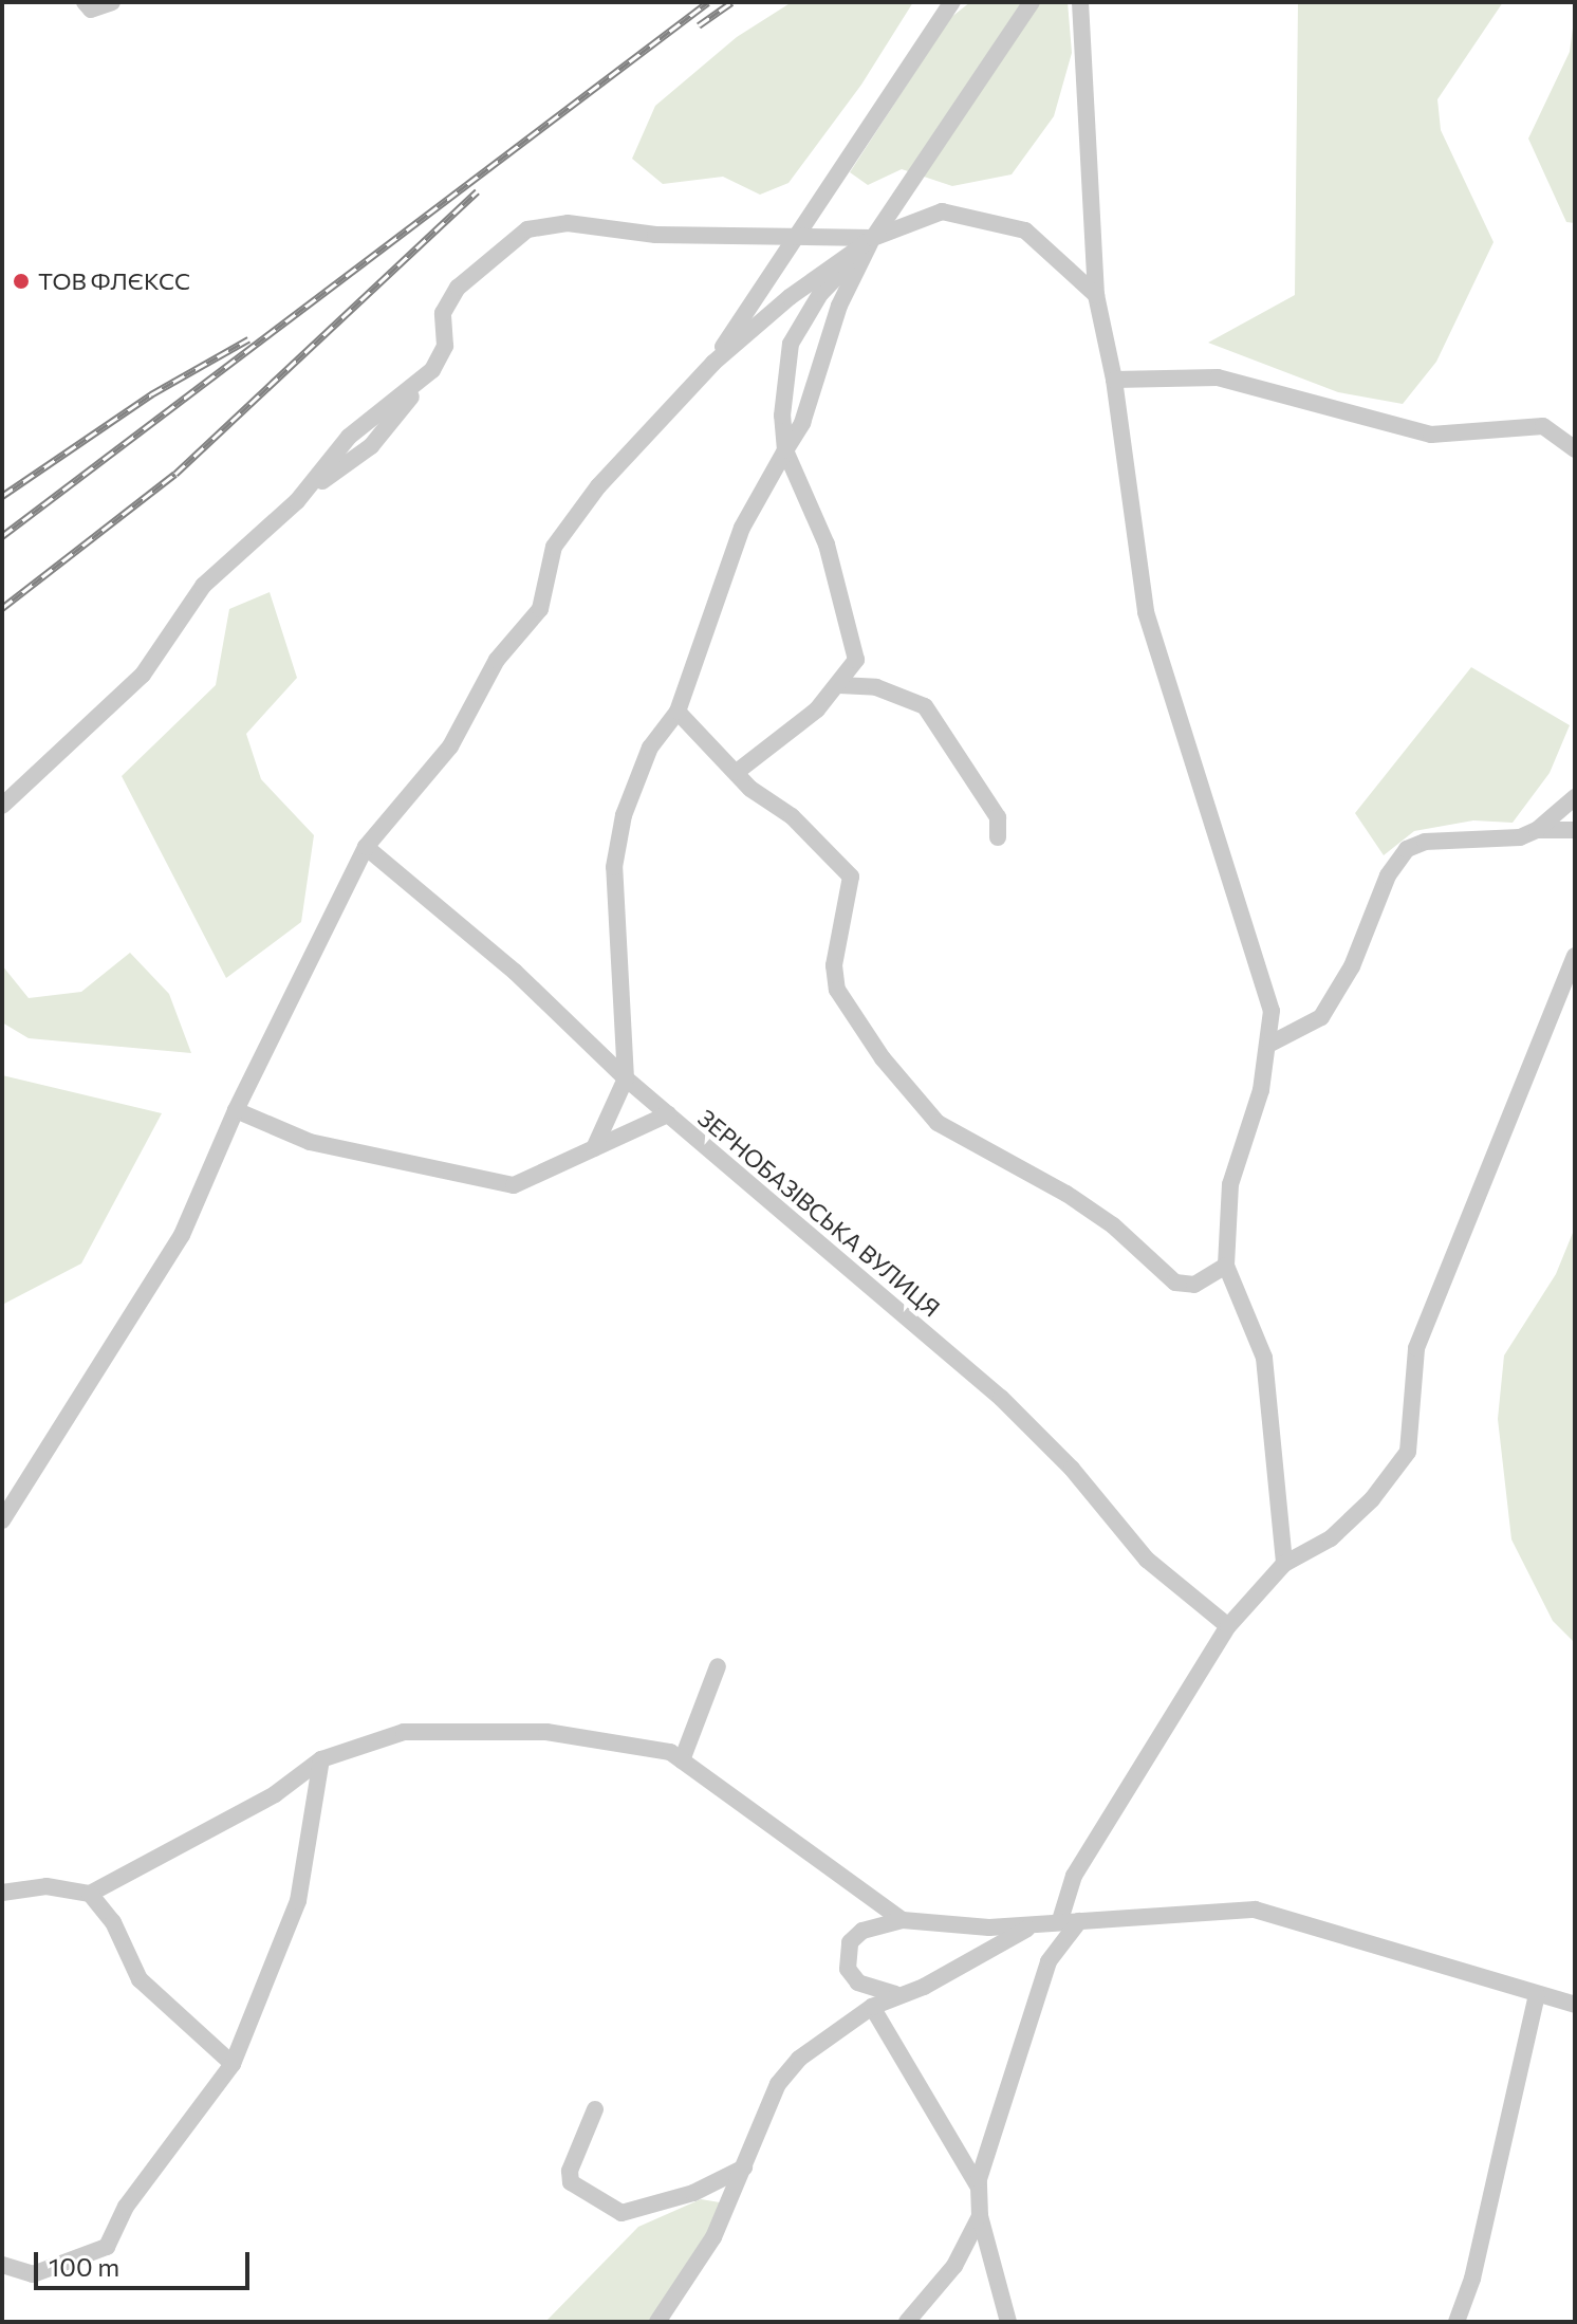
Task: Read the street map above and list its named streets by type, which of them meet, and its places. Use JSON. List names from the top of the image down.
{
  "streets": {
    "street": ["ЗЕРНОБАЗІВСЬКА ВУЛИЦЯ"]
  },
  "places": ["ТОВ ФЛЄКСС"],
  "scale_bar": "100 m"
}
